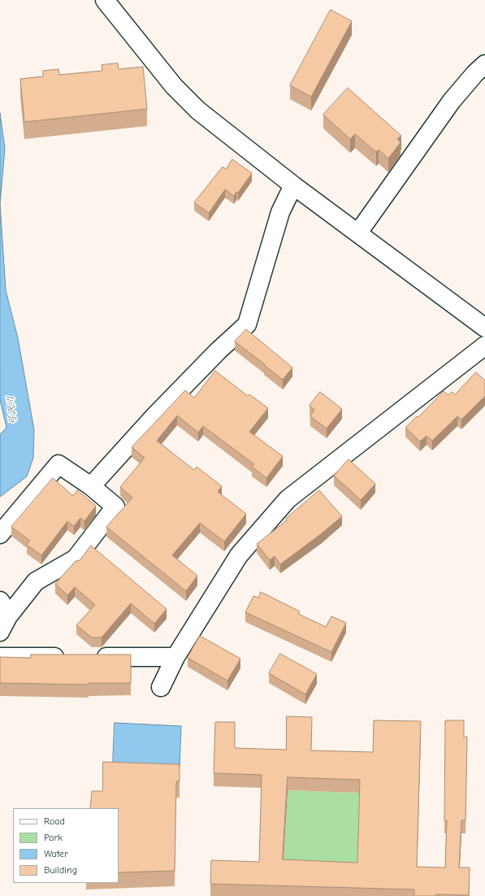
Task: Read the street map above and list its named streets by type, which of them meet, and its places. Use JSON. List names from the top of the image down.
{
  "water": ["弓沢川"],
  "legend": [
    "Road",
    "Park",
    "Water",
    "Building"
  ]
}
